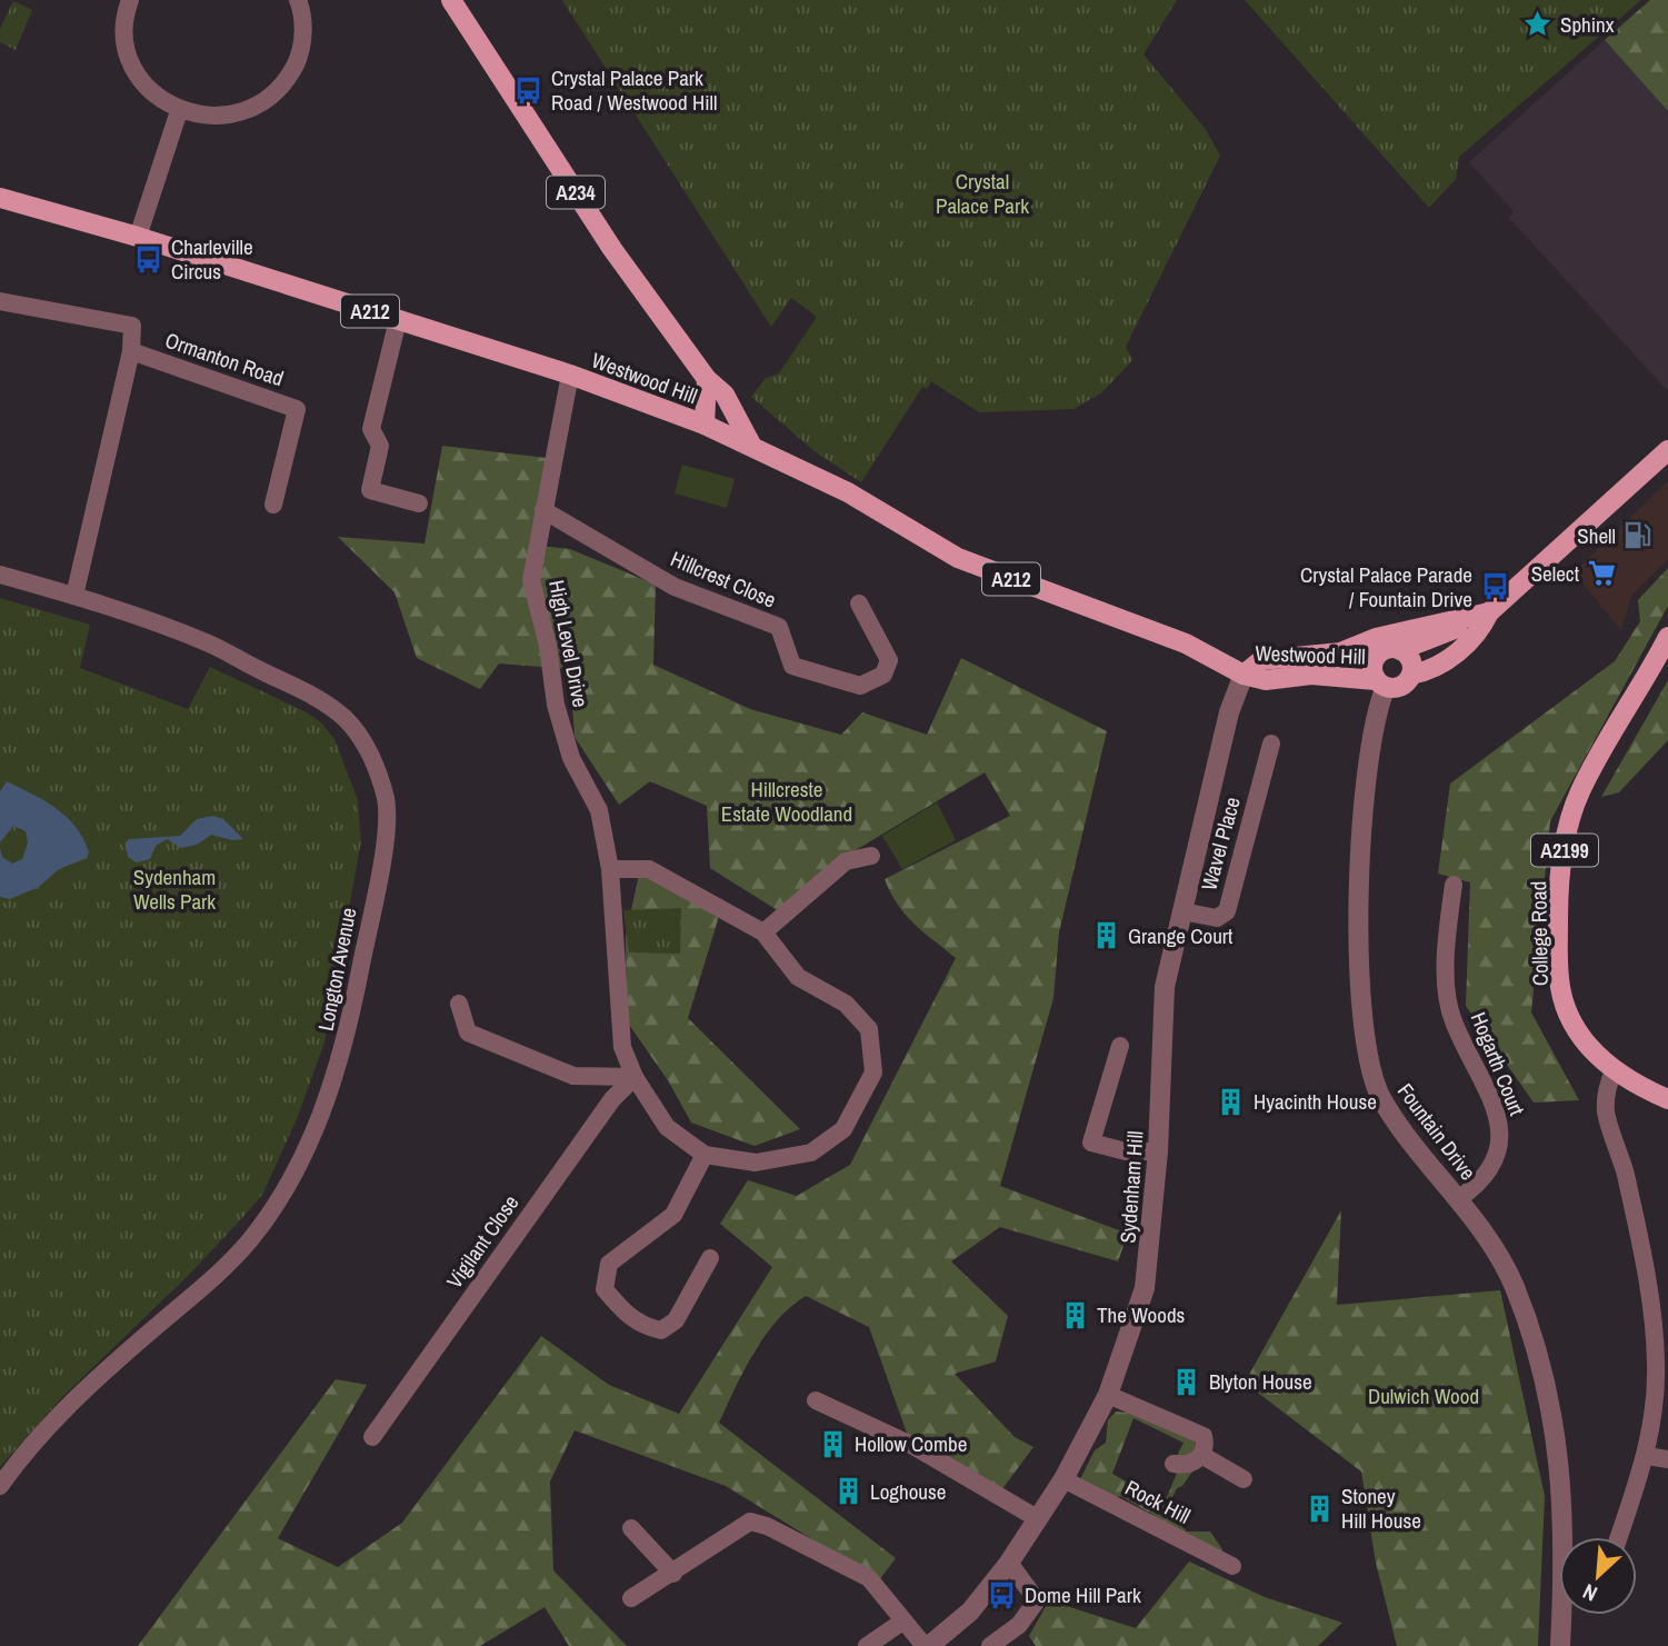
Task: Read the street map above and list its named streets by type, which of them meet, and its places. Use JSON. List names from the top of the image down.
{
  "streets": {
    "main road": [
      "A234",
      "A212",
      "Westwood Hill",
      "A2199",
      "College Road"
    ],
    "street": [
      "Ormanton Road",
      "Hillcrest Close",
      "High Level Drive",
      "Wavel Place",
      "Longton Avenue",
      "Hogarth Court",
      "Fountain Drive",
      "Sydenham Hill",
      "Vigilant Close",
      "Rock Hill"
    ]
  },
  "crossings": [
    ["A234", "Westwood Hill"],
    ["Ormanton Road", "Longton Avenue"],
    ["Westwood Hill", "High Level Drive"],
    ["Westwood Hill", "Fountain Drive"],
    ["Westwood Hill", "Sydenham Hill"],
    ["Hillcrest Close", "High Level Drive"],
    ["High Level Drive", "Vigilant Close"],
    ["Wavel Place", "Sydenham Hill"],
    ["A2199", "College Road"],
    ["Hogarth Court", "Fountain Drive"],
    ["Sydenham Hill", "Rock Hill"]
  ],
  "parks": [
    "Crystal Palace Park",
    "Hillcreste Estate Woodland",
    "Sydenham Wells Park",
    "Dulwich Wood"
  ],
  "places": {
    "place": ["Sphinx"],
    "bus stop": [
      "Crystal Palace Park Road / Westwood Hill",
      "Charleville Circus",
      "Crystal Palace Parade / Fountain Drive",
      "Dome Hill Park"
    ],
    "fuel station": ["Shell"],
    "supermarket": ["Select"],
    "building": [
      "Grange Court",
      "Hyacinth House",
      "The Woods",
      "Blyton House",
      "Hollow Combe",
      "Loghouse",
      "Stoney Hill House"
    ]
  },
  "north": "bottom left"
}
